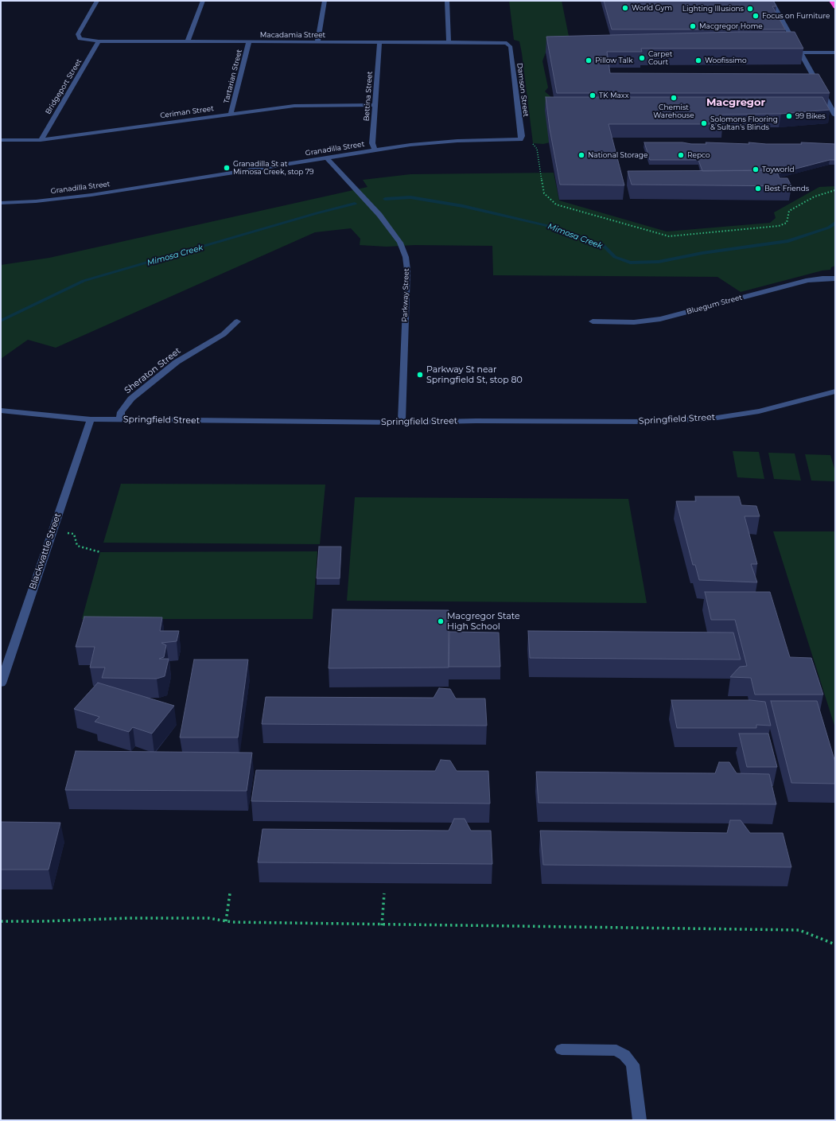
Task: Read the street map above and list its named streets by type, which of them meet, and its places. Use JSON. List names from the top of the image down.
{
  "streets": {
    "street": [
      "Macadamia Street",
      "Tartarian Street",
      "Bridgeport Street",
      "Damson Street",
      "Bettina Street",
      "Ceriman Street",
      "Granadilla Street",
      "Parkway Street",
      "Bluegum Street",
      "Sheraton Street",
      "Springfield Street",
      "Blackwattle Street"
    ]
  },
  "crossings": [
    ["Macadamia Street", "Tartarian Street"],
    ["Macadamia Street", "Bridgeport Street"],
    ["Macadamia Street", "Damson Street"],
    ["Macadamia Street", "Bettina Street"],
    ["Tartarian Street", "Ceriman Street"],
    ["Bridgeport Street", "Ceriman Street"],
    ["Damson Street", "Granadilla Street"],
    ["Bettina Street", "Ceriman Street"],
    ["Bettina Street", "Granadilla Street"],
    ["Granadilla Street", "Parkway Street"],
    ["Parkway Street", "Springfield Street"],
    ["Sheraton Street", "Springfield Street"],
    ["Springfield Street", "Blackwattle Street"]
  ],
  "districts": ["Macgregor"],
  "water": ["Mimosa Creek"],
  "places": [
    "World Gym",
    "Lighting Illusions",
    "Focus on Furniture",
    "Macgregor Home",
    "Carpet Court",
    "Pillow Talk",
    "Woofissimo",
    "TK Maxx",
    "Chemist Warehouse",
    "99 Bikes",
    "Solomons Flooring & Sultan's Blinds",
    "National Storage",
    "Repco",
    "Granadilla St at Mimosa Creek, stop 79",
    "Toyworld",
    "Best Friends",
    "Parkway St near Springfield St, stop 80",
    "Macgregor State High School"
  ]
}
